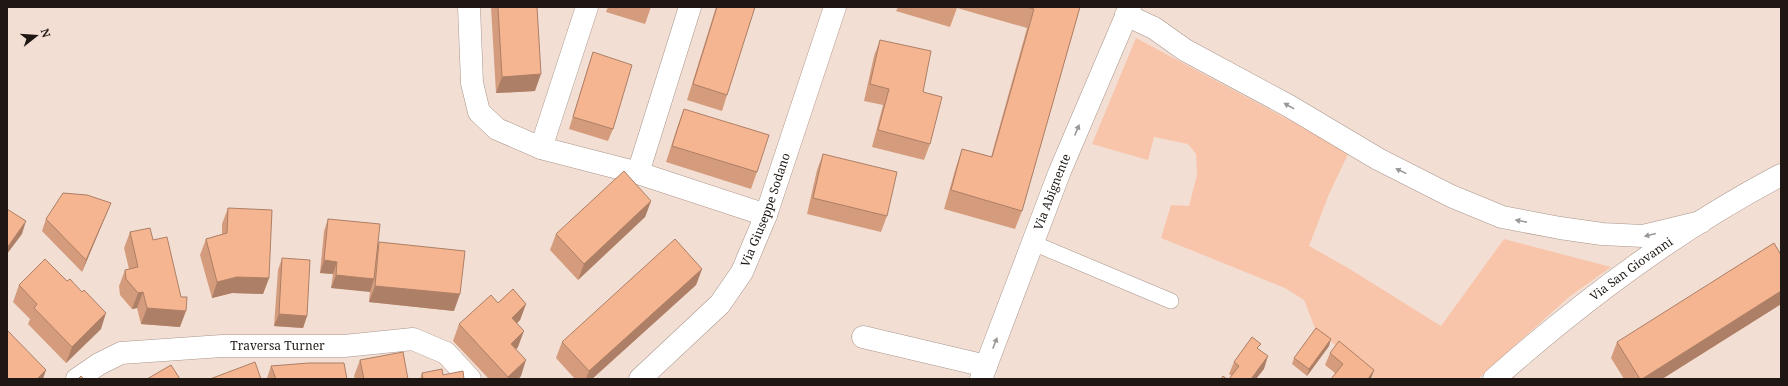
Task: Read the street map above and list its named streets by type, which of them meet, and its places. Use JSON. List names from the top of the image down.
{
  "streets": {
    "street": [
      "Via Abignente",
      "Via Giuseppe Sodano",
      "Via San Giovanni",
      "Traversa Turner"
    ]
  },
  "one_way": ["Via Abignente"],
  "north": "right"
}
